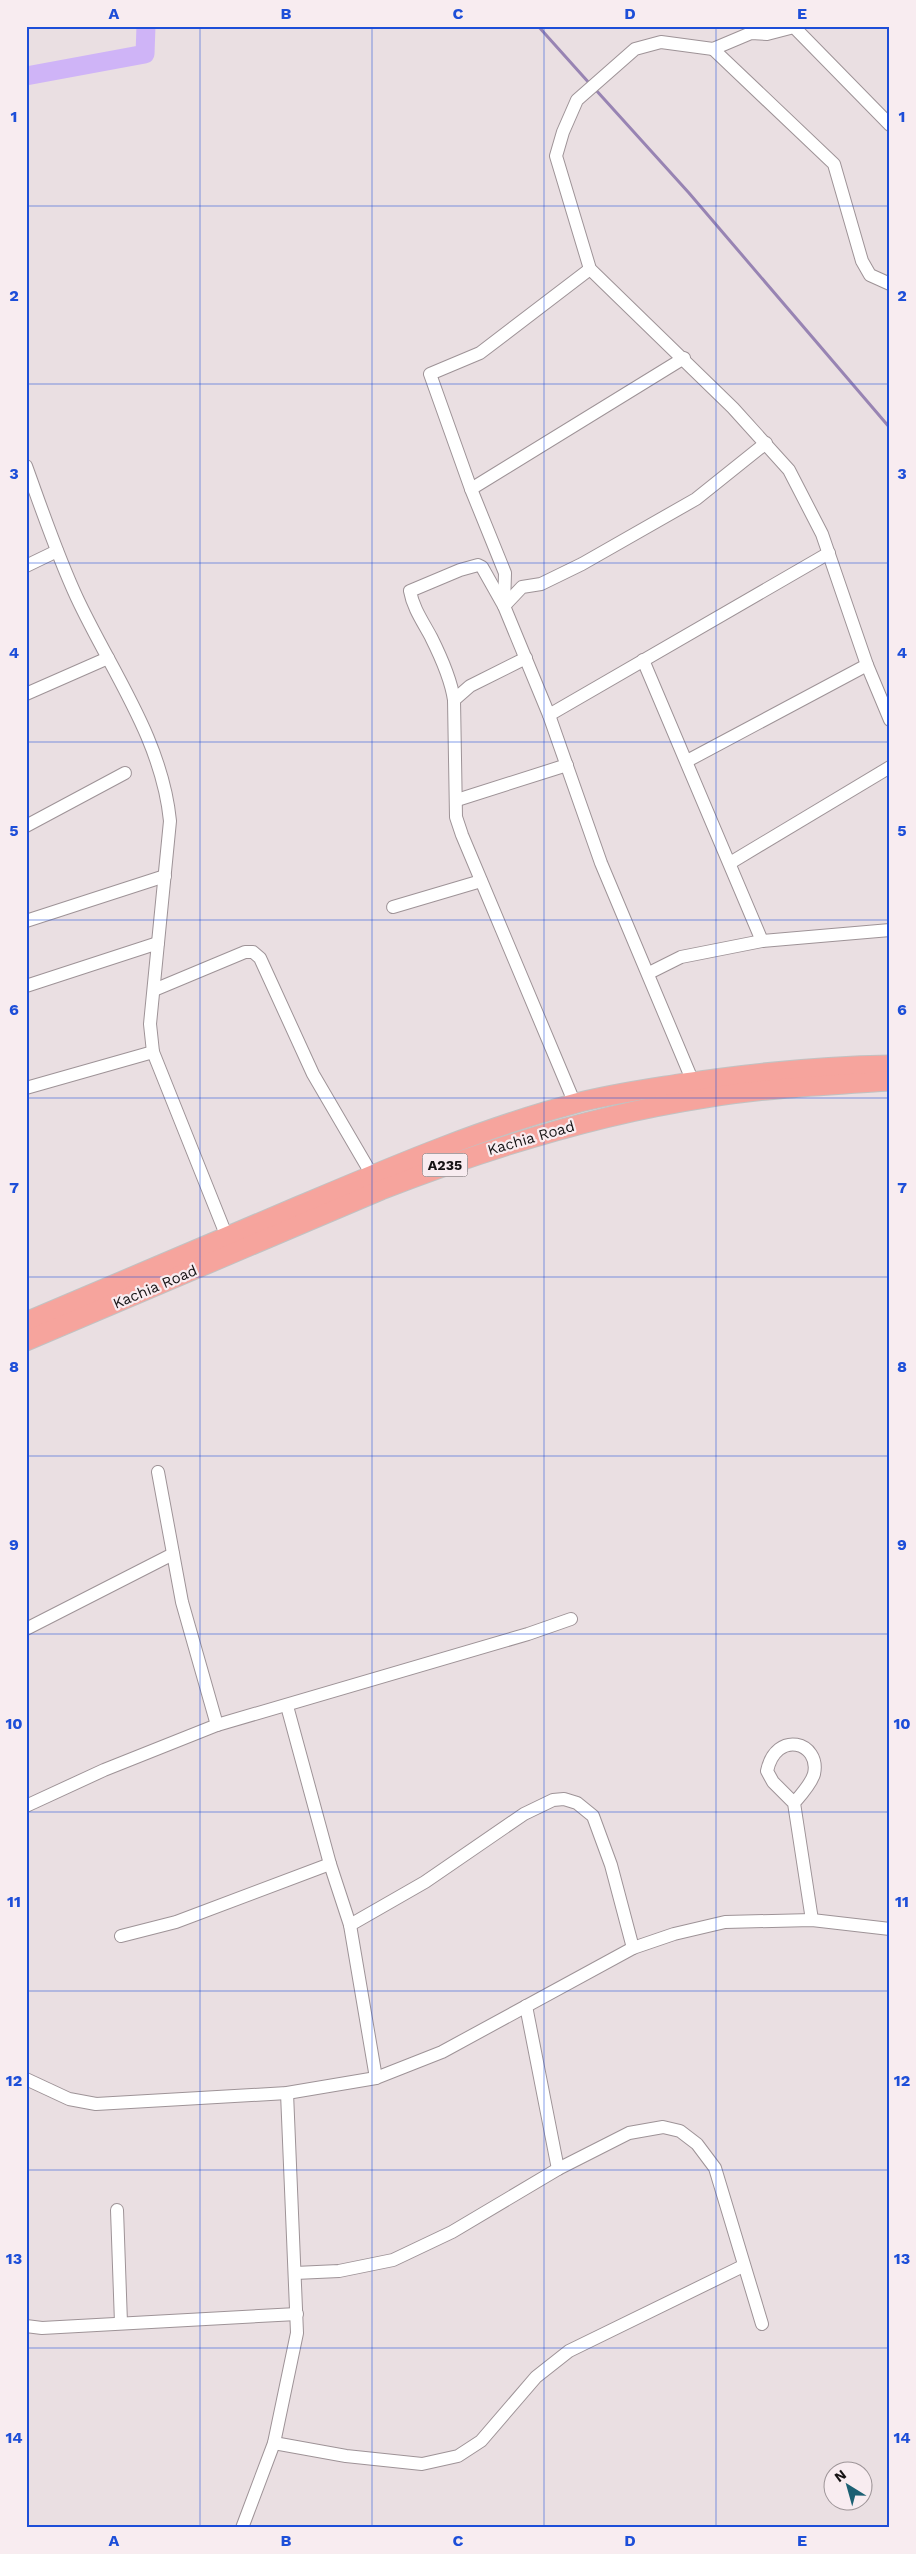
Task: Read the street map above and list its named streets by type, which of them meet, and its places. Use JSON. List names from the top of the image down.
{
  "streets": {
    "highway": ["Kachia Road", "A235"]
  },
  "north": "top left",
  "grid": {
    "columns": [
      "A",
      "B",
      "C",
      "D",
      "E"
    ],
    "rows": [
      "1",
      "2",
      "3",
      "4",
      "5",
      "6",
      "7",
      "8",
      "9",
      "10",
      "11",
      "12",
      "13",
      "14"
    ]
  }
}
